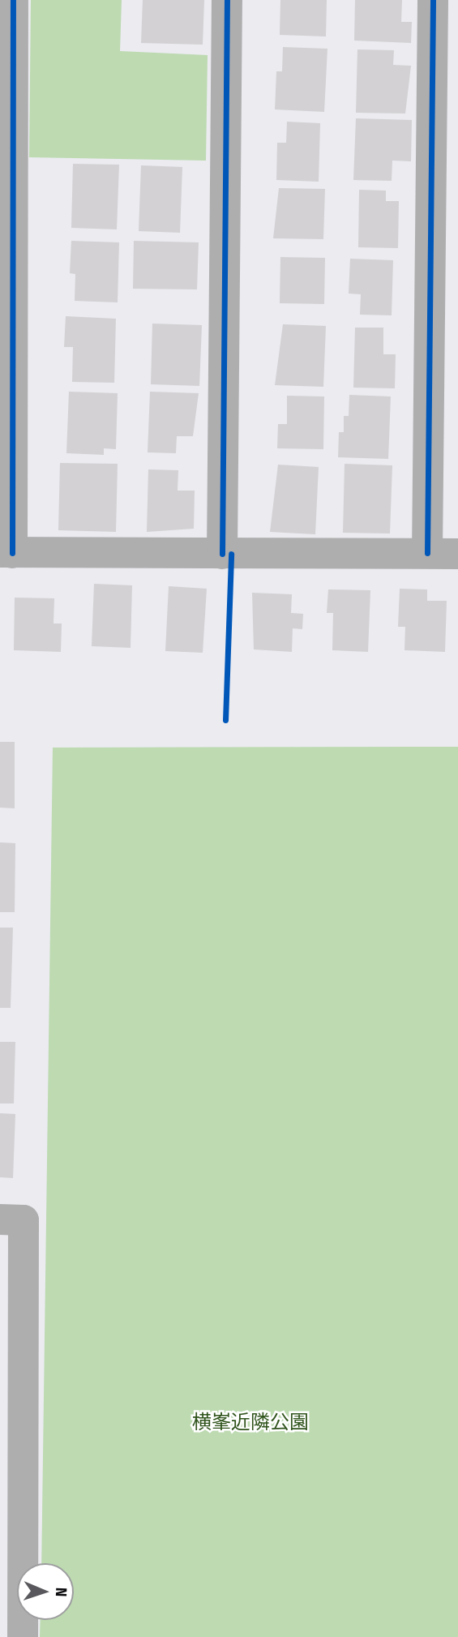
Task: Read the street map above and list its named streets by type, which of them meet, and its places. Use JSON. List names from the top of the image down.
{
  "parks": ["横峯近隣公園"],
  "north": "right"
}
